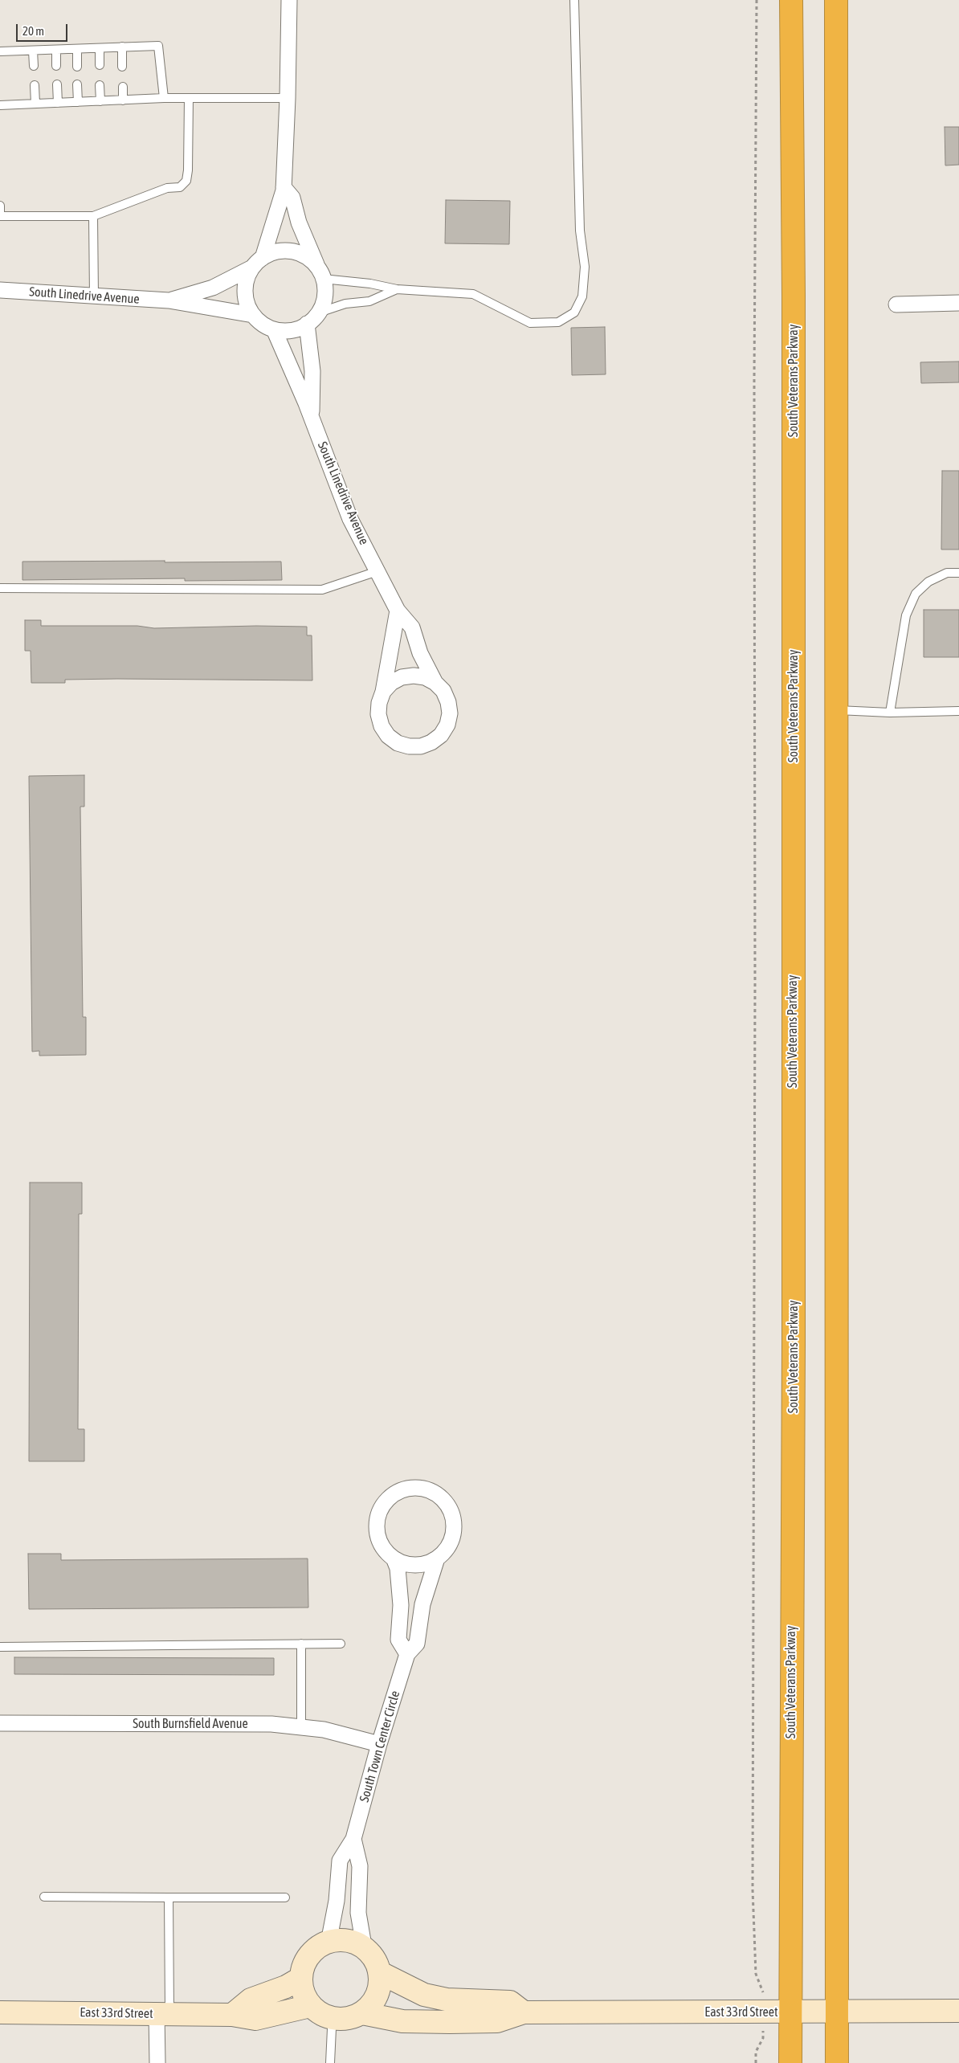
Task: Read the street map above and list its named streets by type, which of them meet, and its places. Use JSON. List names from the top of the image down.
{
  "streets": {
    "highway": ["South Veterans Parkway"],
    "street": [
      "South Linedrive Avenue",
      "South Burnsfield Avenue",
      "South Town Center Circle",
      "East 33rd Street"
    ]
  },
  "crossings": [
    ["South Veterans Parkway", "East 33rd Street"],
    ["South Burnsfield Avenue", "South Town Center Circle"],
    ["South Town Center Circle", "East 33rd Street"]
  ],
  "scale_bar": "20 m"
}
